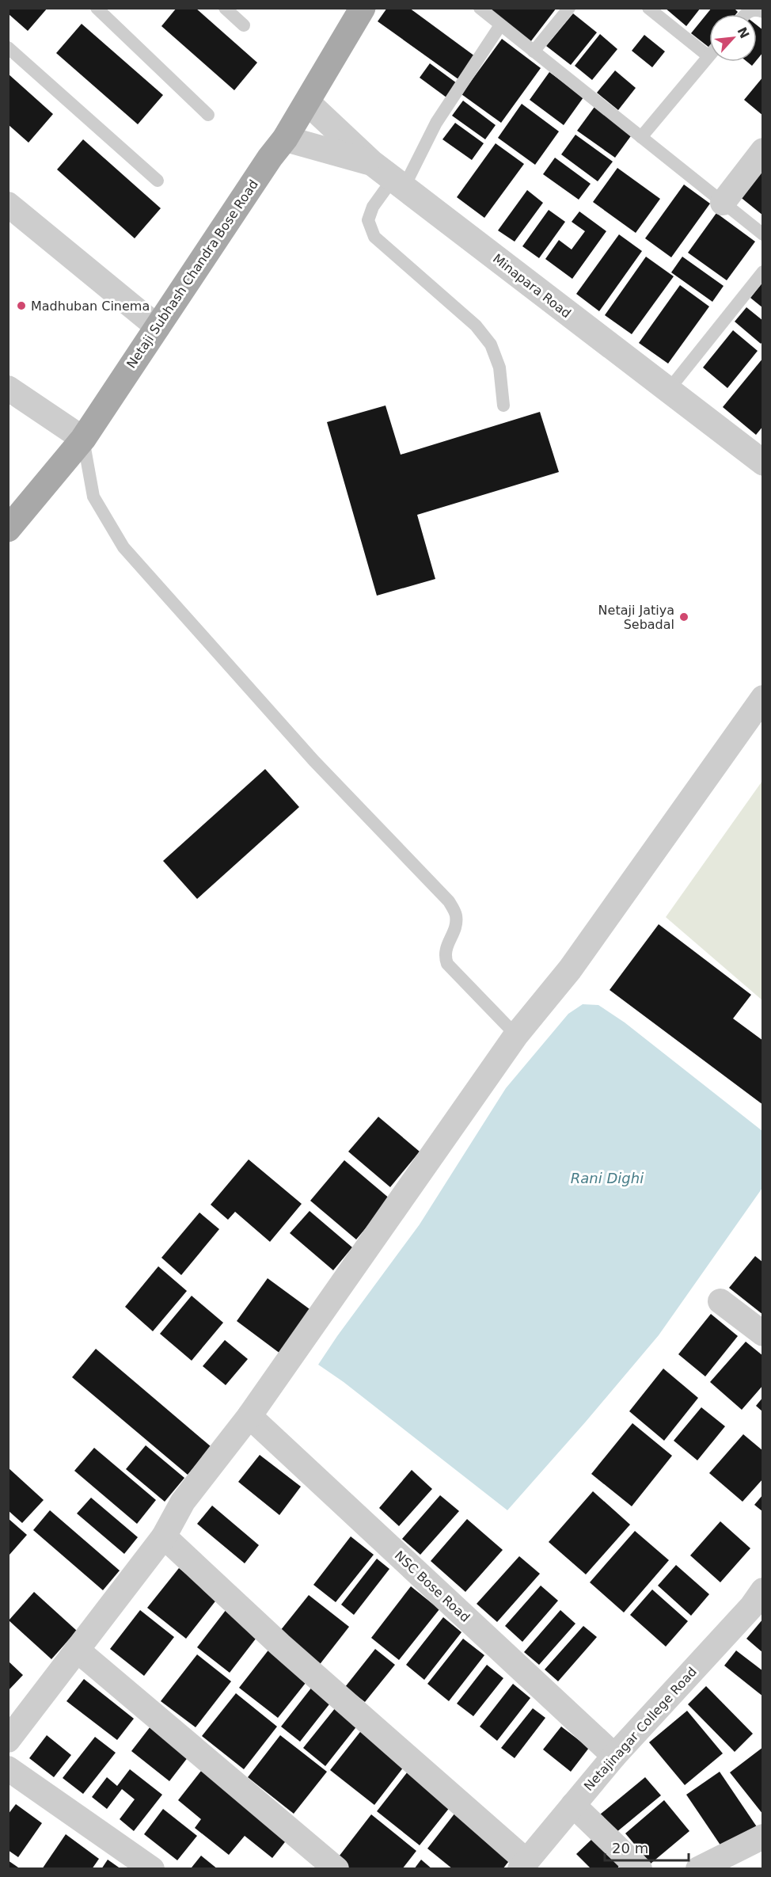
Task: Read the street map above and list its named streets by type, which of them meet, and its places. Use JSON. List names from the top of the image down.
{
  "streets": {
    "main road": ["Netaji Subhash Chandra Bose Road"],
    "street": ["Minapara Road", "NSC Bose Road", "Netajinagar College Road"]
  },
  "crossings": [
    ["Netaji Subhash Chandra Bose Road", "Minapara Road"],
    ["NSC Bose Road", "Netajinagar College Road"]
  ],
  "water": ["Rani Dighi"],
  "places": ["Madhuban Cinema", "Netaji Jatiya Sebadal"],
  "scale_bar": "20 m",
  "north": "top right"
}
